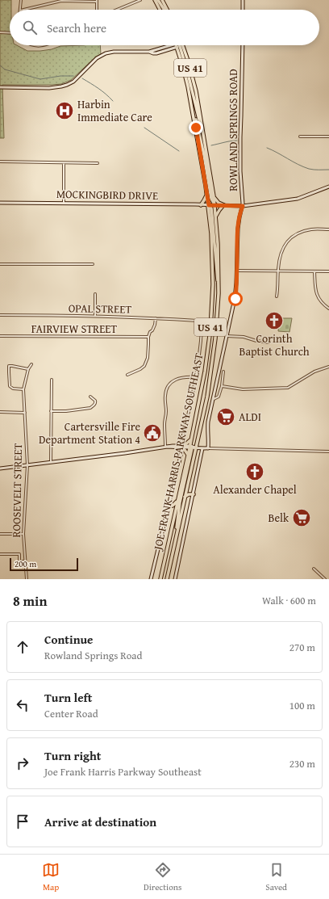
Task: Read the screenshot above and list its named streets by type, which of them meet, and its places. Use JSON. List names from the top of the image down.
{
  "streets": {
    "main road": ["US 41", "JOE FRANK HARRIS PARKWAY SOUTHEAST"],
    "street": [
      "ROWLAND SPRINGS ROAD",
      "MOCKINGBIRD DRIVE",
      "OPAL STREET",
      "FAIRVIEW STREET",
      "ROOSEVELT STREET"
    ]
  },
  "crossings": [
    ["ROWLAND SPRINGS ROAD", "MOCKINGBIRD DRIVE"],
    ["MOCKINGBIRD DRIVE", "JOE FRANK HARRIS PARKWAY SOUTHEAST"]
  ],
  "places": {
    "hospital": ["Harbin Immediate Care"],
    "church": ["Corinth Baptist Church", "Alexander Chapel"],
    "supermarket": ["ALDI", "Belk"],
    "public building": ["Cartersville Fire Department Station 4"]
  },
  "scale_bar": "200 m",
  "page": {
    "search": "Search here",
    "scale": "200 m",
    "heading": ["8 min", "Walk · 600 m"],
    "list": [
      ["Continue", "Rowland Springs Road", "270 m"],
      ["Turn left", "Center Road", "100 m"],
      ["Turn right", "Joe Frank Harris Parkway Southeast", "230 m"],
      "Arrive at destination"
    ],
    "nav": ["Map", "Directions", "Saved"]
  }
}
